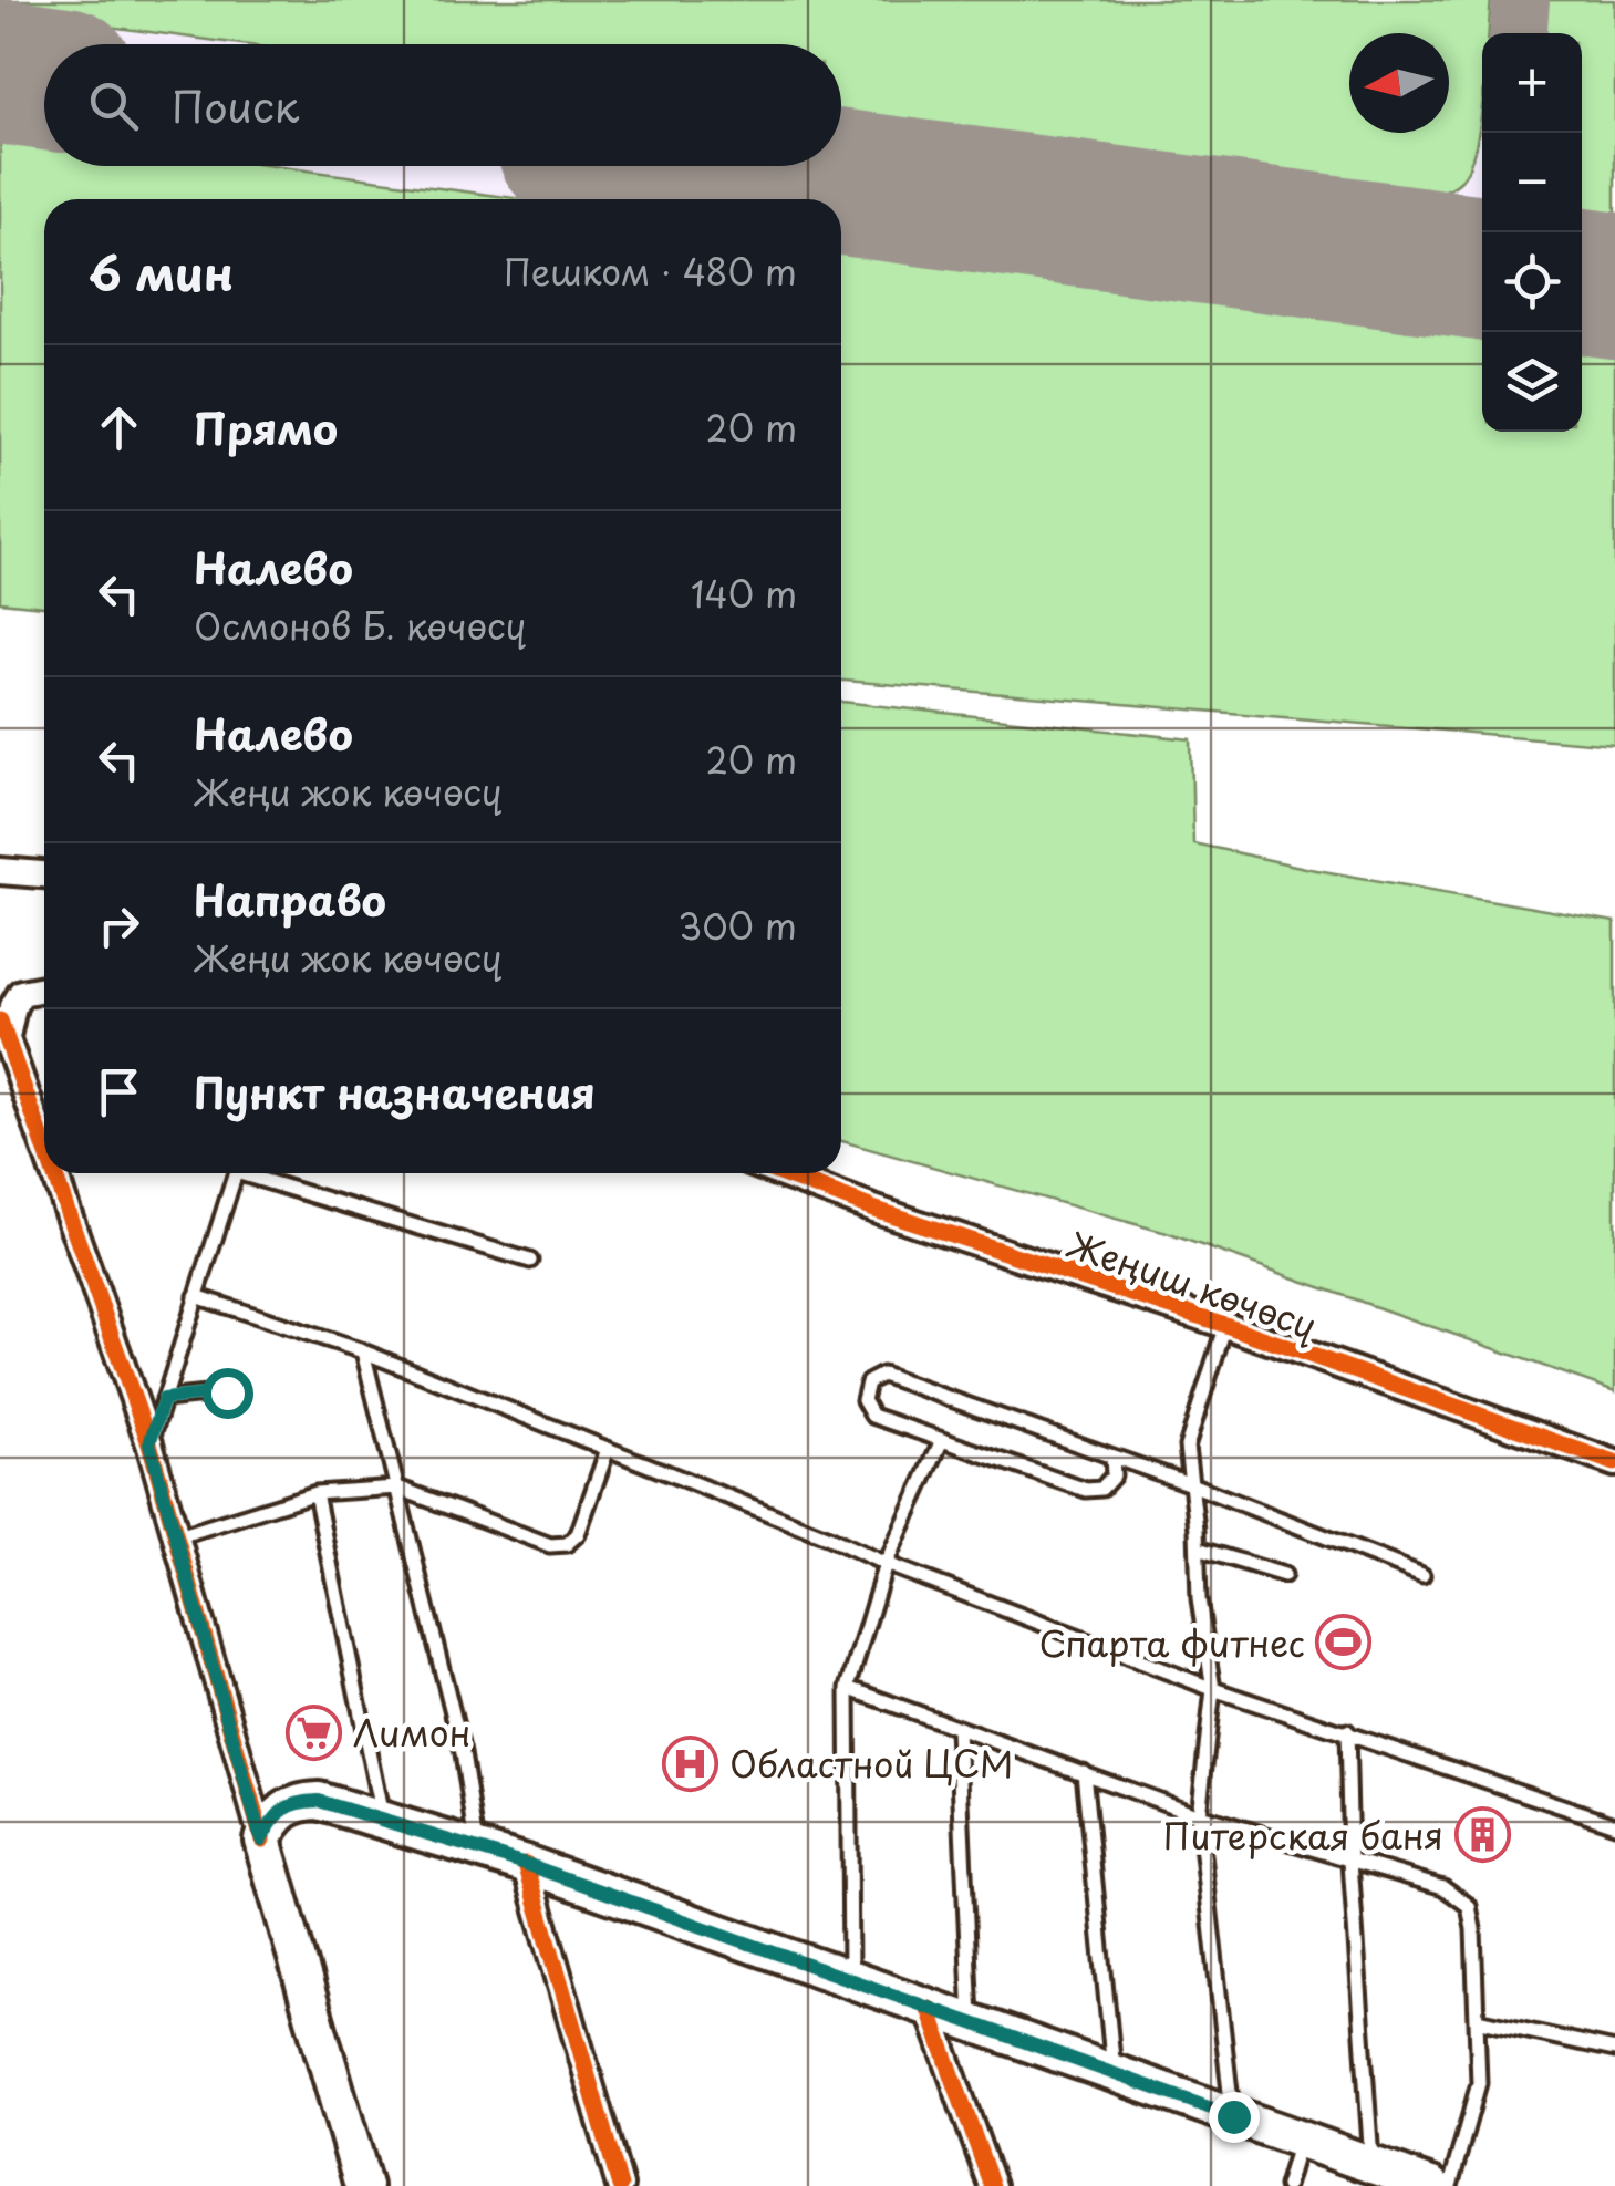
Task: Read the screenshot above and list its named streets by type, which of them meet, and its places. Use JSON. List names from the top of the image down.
{
  "streets": {
    "street": ["Жеңиш көчөсү"]
  },
  "places": {
    "sports": ["Спарта фитнес"],
    "supermarket": ["Лимон"],
    "hospital": ["Областной ЦСМ"],
    "building": ["Питерская баня"]
  },
  "north": "left",
  "page": {
    "map_buttons": ["+", "−"],
    "search": "Поиск",
    "heading": ["6 мин", "Пешком · 480 m"],
    "list": [
      ["Прямо", "20 m"],
      ["Налево", "Осмонов Б. көчөсү", "140 m"],
      ["Налево", "Жеңи жок көчөсү", "20 m"],
      ["Направо", "Жеңи жок көчөсү", "300 m"],
      "Пункт назначения"
    ]
  }
}
